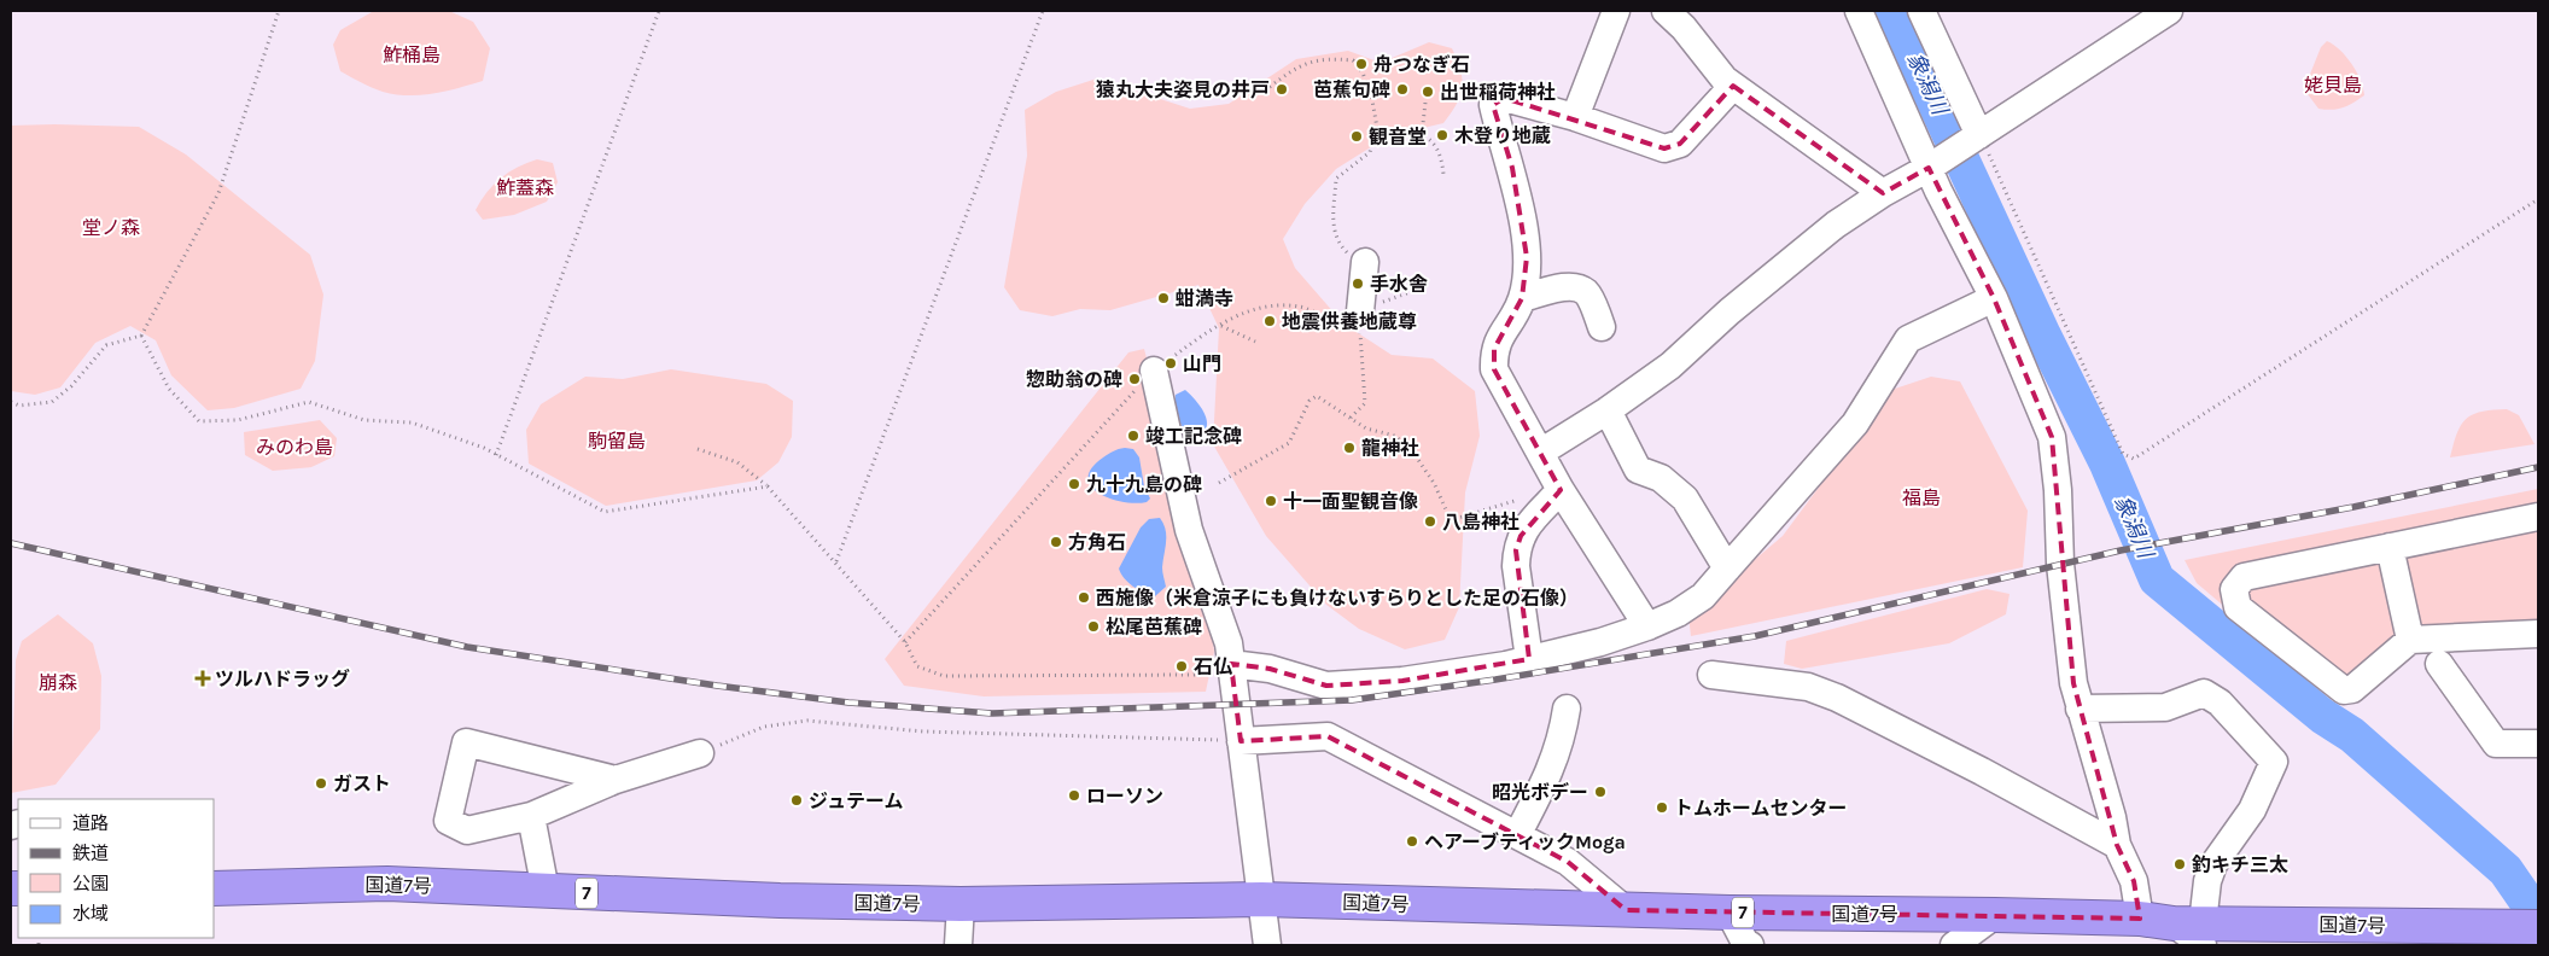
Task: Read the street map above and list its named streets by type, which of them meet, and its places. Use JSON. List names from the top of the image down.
{
  "streets": {
    "highway": ["国道7号", "7"]
  },
  "water": ["象潟川"],
  "parks": [
    "鮓桶島",
    "姥貝島",
    "鮓蓋森",
    "堂ノ森",
    "駒留島",
    "みのわ島",
    "福島",
    "崩森"
  ],
  "places": {
    "other": [
      "舟つなぎ石",
      "猿丸大夫姿見の井戸",
      "芭蕉句碑",
      "出世稲荷神社",
      "木登り地蔵",
      "観音堂",
      "手水舎",
      "蚶満寺",
      "地震供養地蔵尊",
      "山門",
      "惣助翁の碑",
      "竣工記念碑",
      "龍神社",
      "九十九島の碑",
      "十一面聖観音像",
      "八島神社",
      "方角石",
      "西施像（米倉涼子にも負けないすらりとした足の石像）",
      "松尾芭蕉碑",
      "石仏",
      "ガスト",
      "昭光ボデー",
      "ローソン",
      "ジュテーム",
      "トムホームセンター",
      "ヘアーブティックMoga",
      "釣キチ三太"
    ],
    "health": ["ツルハドラッグ"]
  },
  "legend": [
    "道路",
    "鉄道",
    "公園",
    "水域"
  ]
}
